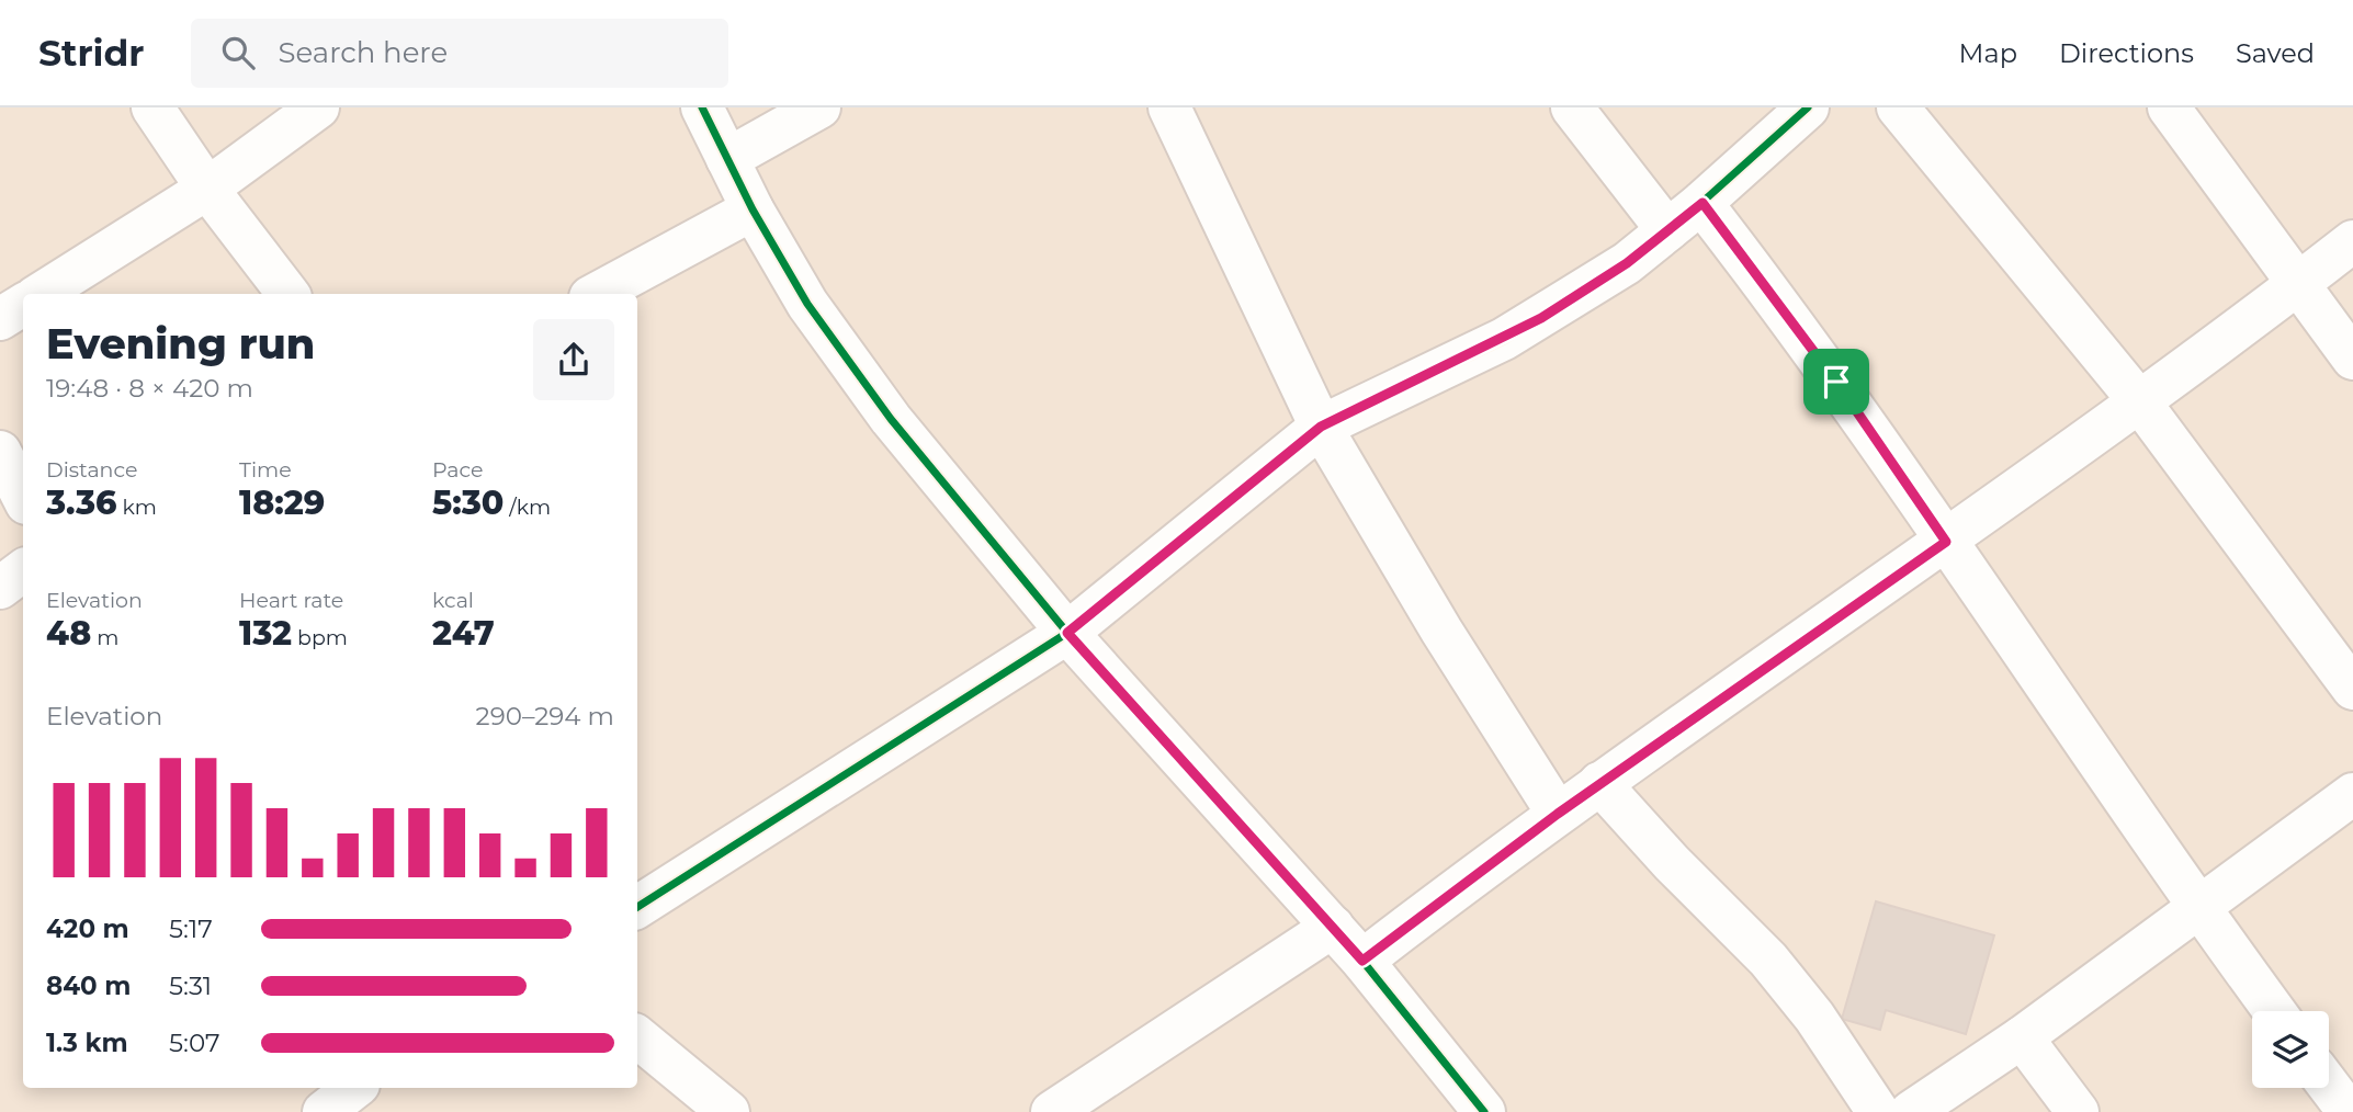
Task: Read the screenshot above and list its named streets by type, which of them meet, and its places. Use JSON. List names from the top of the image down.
{
  "page": {
    "header": "Stridr",
    "search": "Search here",
    "nav": ["Map", "Directions", "Saved"],
    "heading": ["Evening run", "19:48 · 8 × 420 m"],
    "stats": [
      ["Distance", "3.36 km"],
      ["Time", "18:29"],
      ["Pace", "5:30 /km"],
      ["Elevation", "48 m"],
      ["Heart rate", "132 bpm"],
      ["kcal", "247"]
    ],
    "chart": ["Elevation", "290–294 m"],
    "list": [
      {
        "name": "420 m",
        "note": "5:17"
      },
      {
        "name": "840 m",
        "note": "5:31"
      },
      {
        "name": "1.3 km",
        "note": "5:07"
      }
    ]
  }
}
